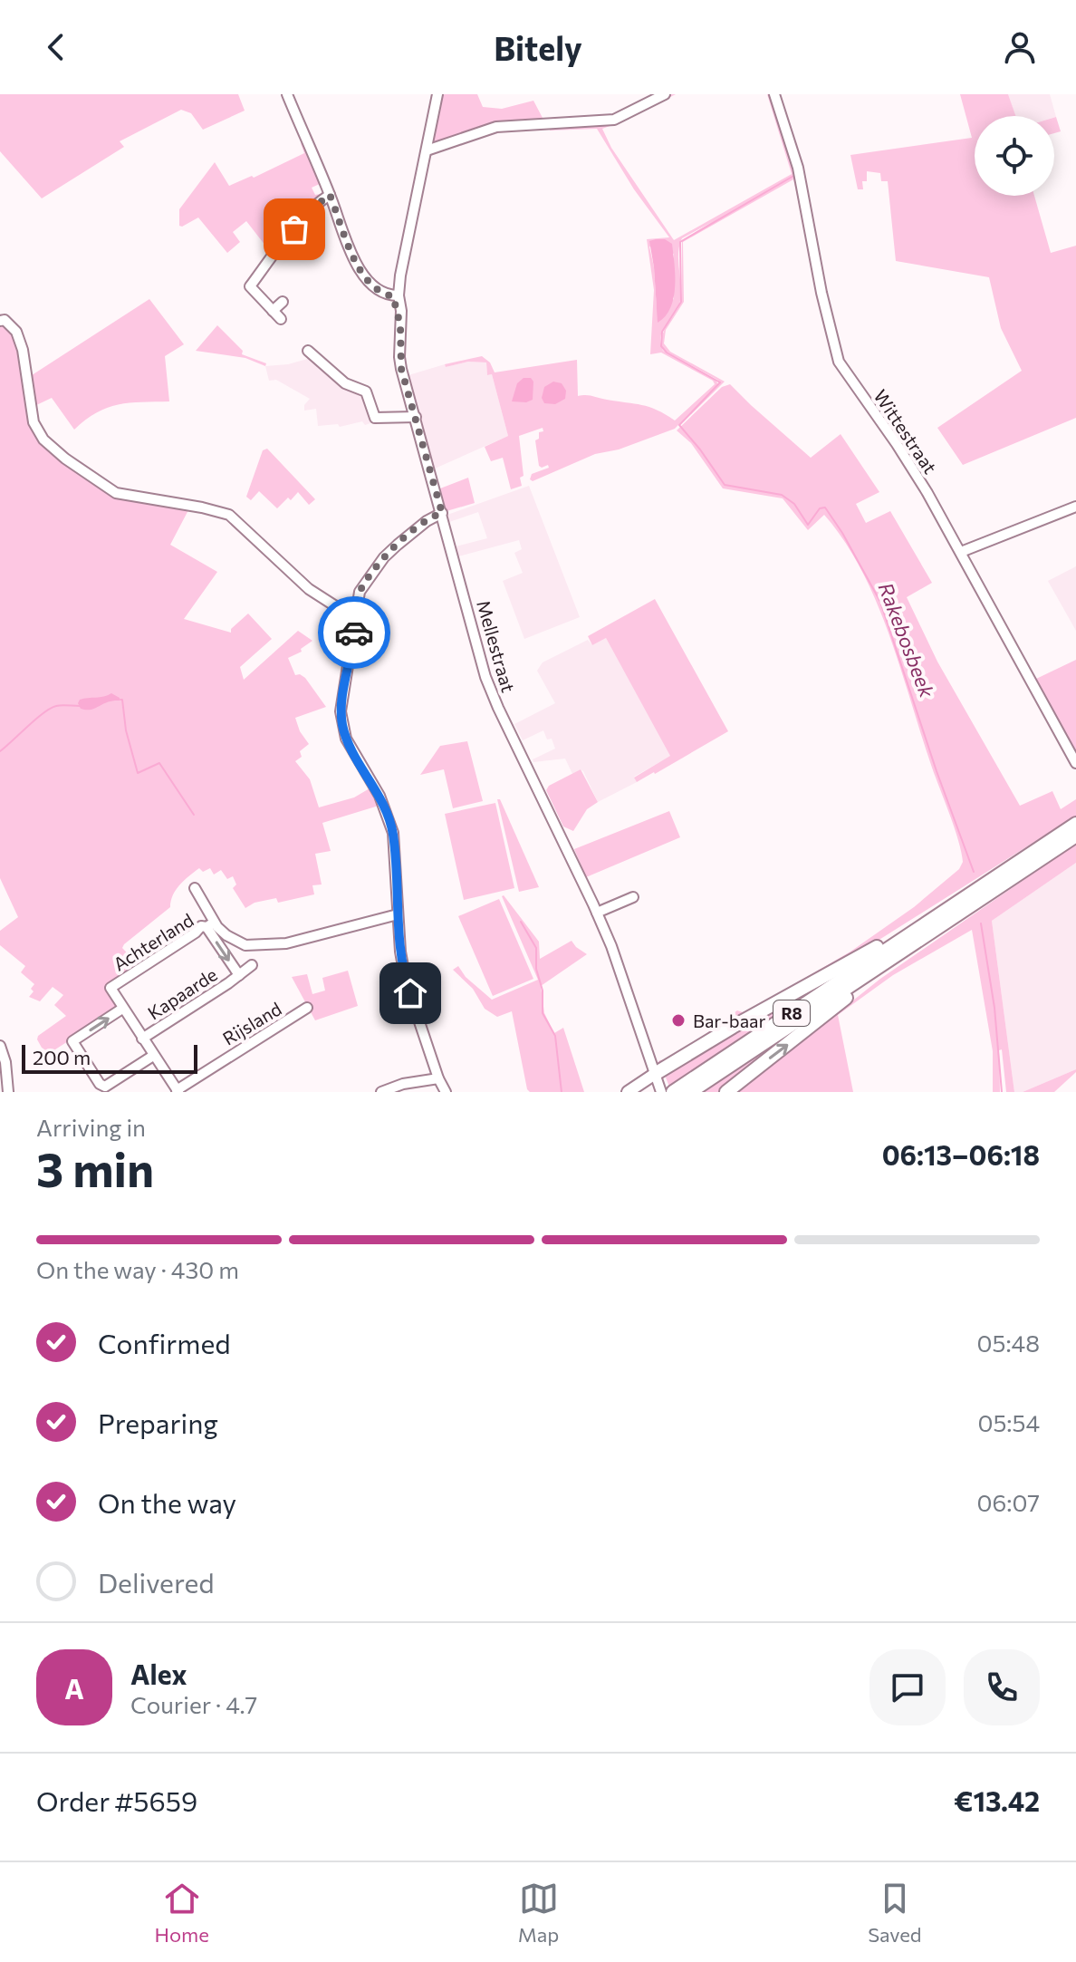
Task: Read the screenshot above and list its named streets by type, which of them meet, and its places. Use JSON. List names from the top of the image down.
{
  "streets": {
    "highway": ["R8"],
    "street": [
      "Wittestraat",
      "Mellestraat",
      "Achterland",
      "Kapaarde",
      "Rijsland"
    ]
  },
  "crossings": [
    ["Mellestraat", "R8"],
    ["Achterland", "Kapaarde"]
  ],
  "water": ["Rakebosbeek"],
  "places": ["Bar-baar"],
  "scale_bar": "200 m",
  "page": {
    "header": "Bitely",
    "scale": "200 m",
    "heading": ["3 min", "Arriving in", "06:13–06:18"],
    "panel": [
      "Alex",
      "Courier · 4.7",
      "Order #5659",
      "€13.42"
    ],
    "bar": "On the way · 430 m",
    "list": [
      ["Confirmed", "05:48"],
      ["Preparing", "05:54"],
      ["On the way", "06:07"],
      "Delivered"
    ],
    "round": "A",
    "tabs": ["Home", "Map", "Saved"]
  }
}
